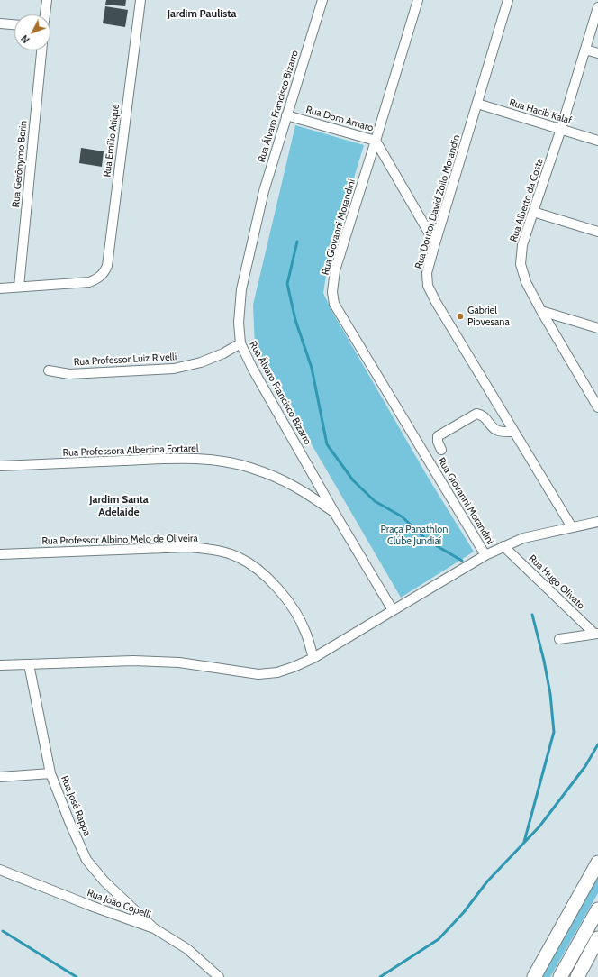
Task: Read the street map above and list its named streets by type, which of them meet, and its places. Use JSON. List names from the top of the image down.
{
  "streets": {
    "street": [
      "Rua Álvaro Francisco Bizarro",
      "Rua Hacib Kalaf",
      "Rua Dom Amaro",
      "Rua Emílio Atique",
      "Rua Gerônymo Borin",
      "Rua Alberto da Costa",
      "Rua Doutor David Zoilo Morandin",
      "Rua Giovanni Morandini",
      "Rua Professor Luiz Rivelli",
      "Rua Professora Albertina Fortarel",
      "Rua Professor Albino Melo de Oliveira",
      "Rua Hugo Olivato",
      "Rua José Rappa",
      "Rua João Copelli"
    ]
  },
  "crossings": [
    ["Rua Álvaro Francisco Bizarro", "Rua Dom Amaro"],
    ["Rua Álvaro Francisco Bizarro", "Rua Professor Luiz Rivelli"],
    ["Rua Álvaro Francisco Bizarro", "Rua Professora Albertina Fortarel"],
    ["Rua Hacib Kalaf", "Rua Alberto da Costa"],
    ["Rua Hacib Kalaf", "Rua Doutor David Zoilo Morandin"],
    ["Rua Dom Amaro", "Rua Doutor David Zoilo Morandin"],
    ["Rua Dom Amaro", "Rua Giovanni Morandini"],
    ["Rua Emílio Atique", "Rua Gerônymo Borin"],
    ["Rua José Rappa", "Rua João Copelli"]
  ],
  "districts": ["Jardim Paulista", "Jardim Santa Adelaide"],
  "parks": ["Praça Panathlon Clube Jundiaí"],
  "places": ["Gabriel Piovesana"],
  "north": "bottom left"
}
